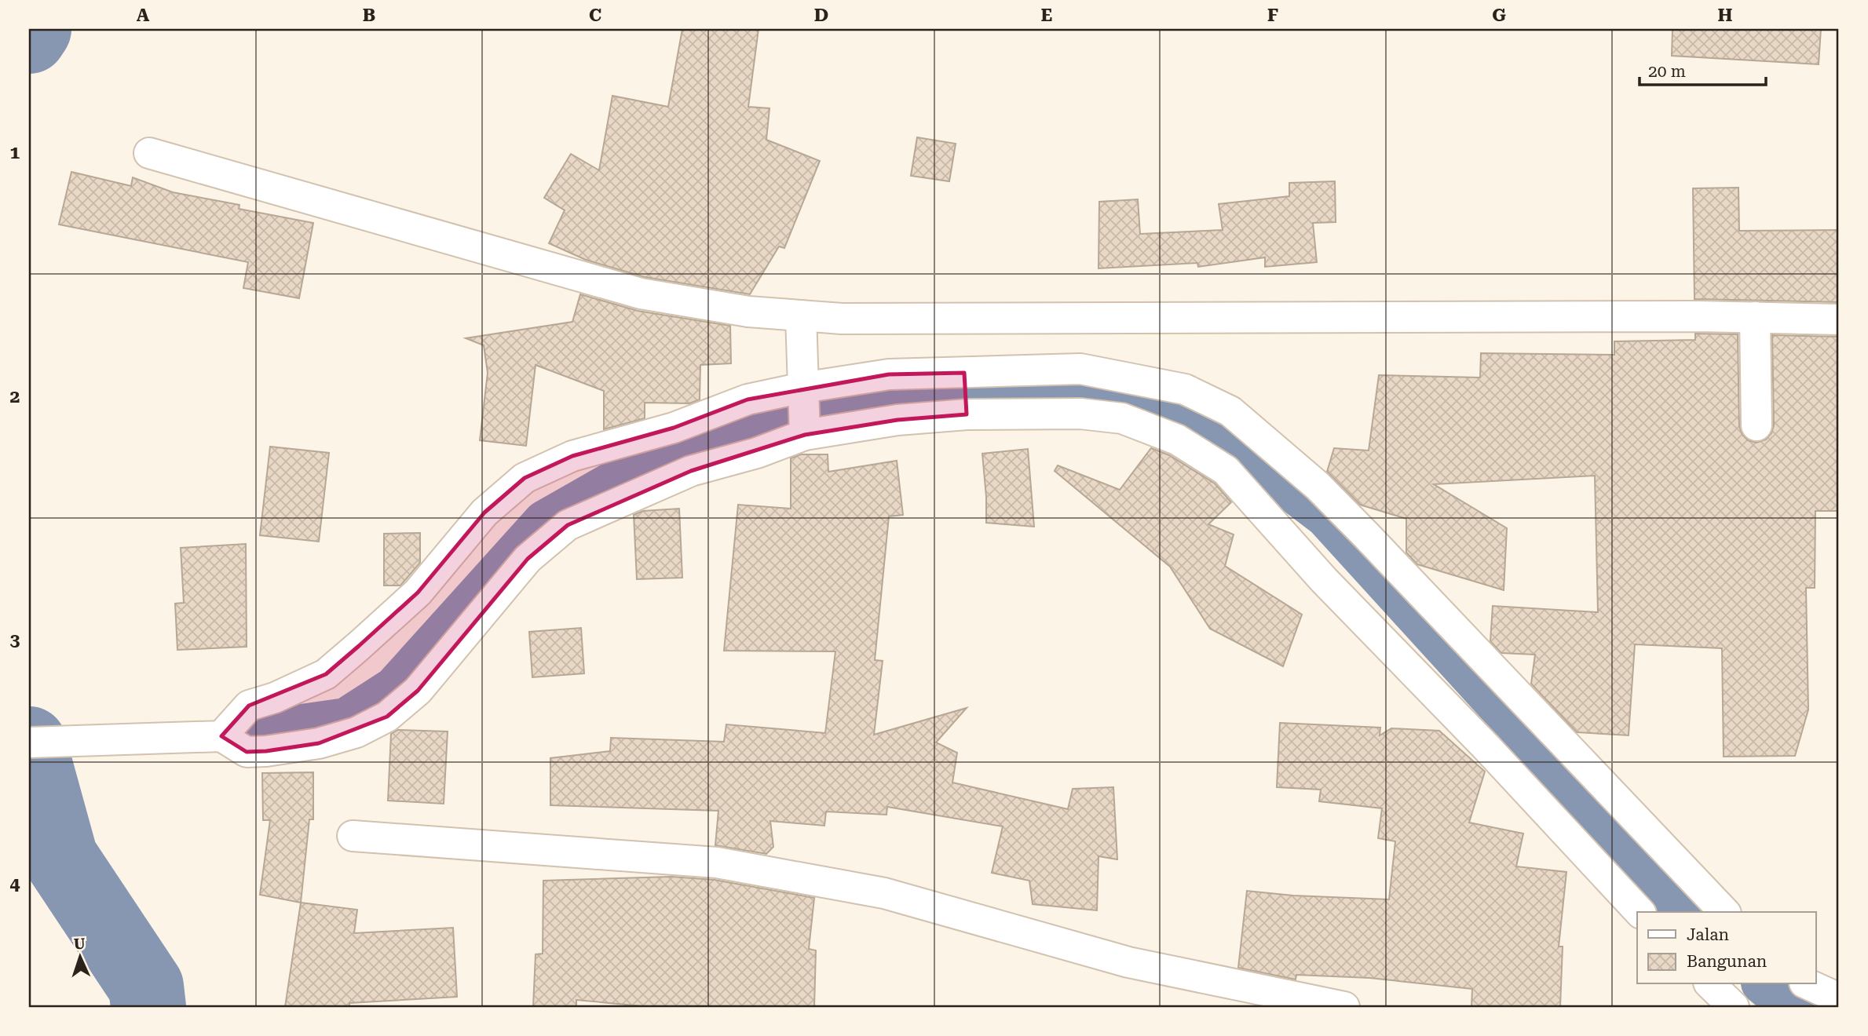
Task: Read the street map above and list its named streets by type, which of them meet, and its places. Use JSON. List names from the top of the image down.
{
  "legend": ["Jalan", "Bangunan"],
  "scale_bar": "20 m",
  "north": "top",
  "grid": {
    "columns": [
      "A",
      "B",
      "C",
      "D",
      "E",
      "F",
      "G",
      "H"
    ],
    "rows": [
      "1",
      "2",
      "3",
      "4"
    ]
  }
}
